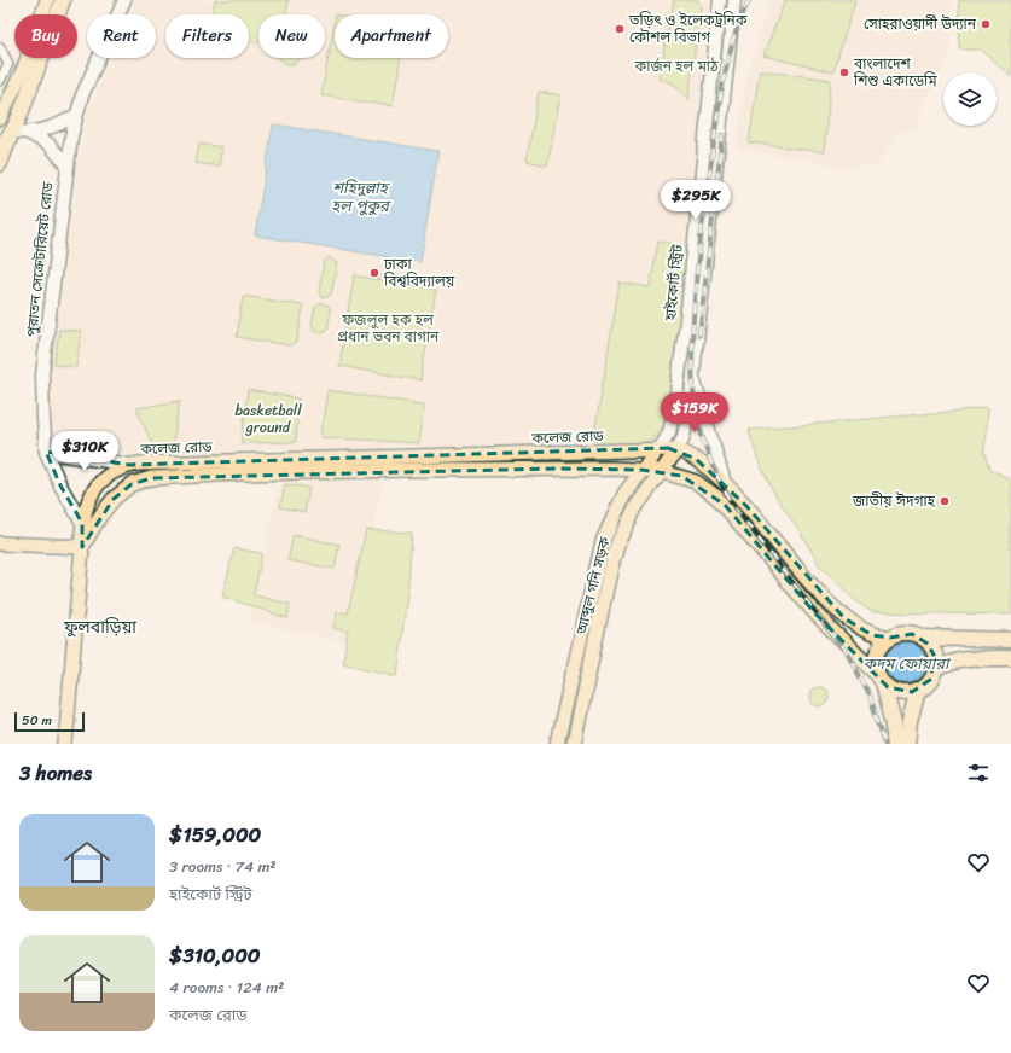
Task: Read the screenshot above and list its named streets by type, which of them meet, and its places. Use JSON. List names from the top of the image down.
{
  "streets": {
    "main road": [
      "পুরাতন সেক্রেটারিয়েট রোড",
      "হাইকোর্ট স্ট্রিট",
      "কলেজ রোড",
      "আব্দুল গনি সড়ক"
    ]
  },
  "crossings": [
    ["পুরাতন সেক্রেটারিয়েট রোড", "কলেজ রোড"],
    ["হাইকোর্ট স্ট্রিট", "কলেজ রোড"],
    ["হাইকোর্ট স্ট্রিট", "আব্দুল গনি সড়ক"],
    ["কলেজ রোড", "আব্দুল গনি সড়ক"]
  ],
  "districts": ["ফুলবাড়িয়া"],
  "water": ["শহিদুল্লাহ হল পুকুর", "কদম ফোয়ারা"],
  "parks": ["কার্জন হল মাঠ", "ফজলুল হক হল প্রধান ভবন বাগান", "basketball ground"],
  "places": [
    "সোহরাওয়ার্দী উদ্যান",
    "তড়িৎ ও ইলেকট্রনিক কৌশল বিভাগ",
    "বাংলাদেশ শিশু একাডেমি",
    "ঢাকা বিশ্ববিদ্যালয়",
    "জাতীয় ঈদগাহ"
  ],
  "scale_bar": "50 m",
  "page": {
    "chip": [
      "Buy",
      "Rent",
      "Filters",
      "New",
      "Apartment"
    ],
    "price": ["$295K", "$159K", "$310K"],
    "scale": "50 m",
    "heading": "3 homes",
    "list": [
      {
        "name": "$159,000",
        "note": "3 rooms · 74 m² · হাইকোর্ট স্ট্রিট"
      },
      {
        "name": "$310,000",
        "note": "4 rooms · 124 m² · কলেজ রোড"
      }
    ]
  }
}
